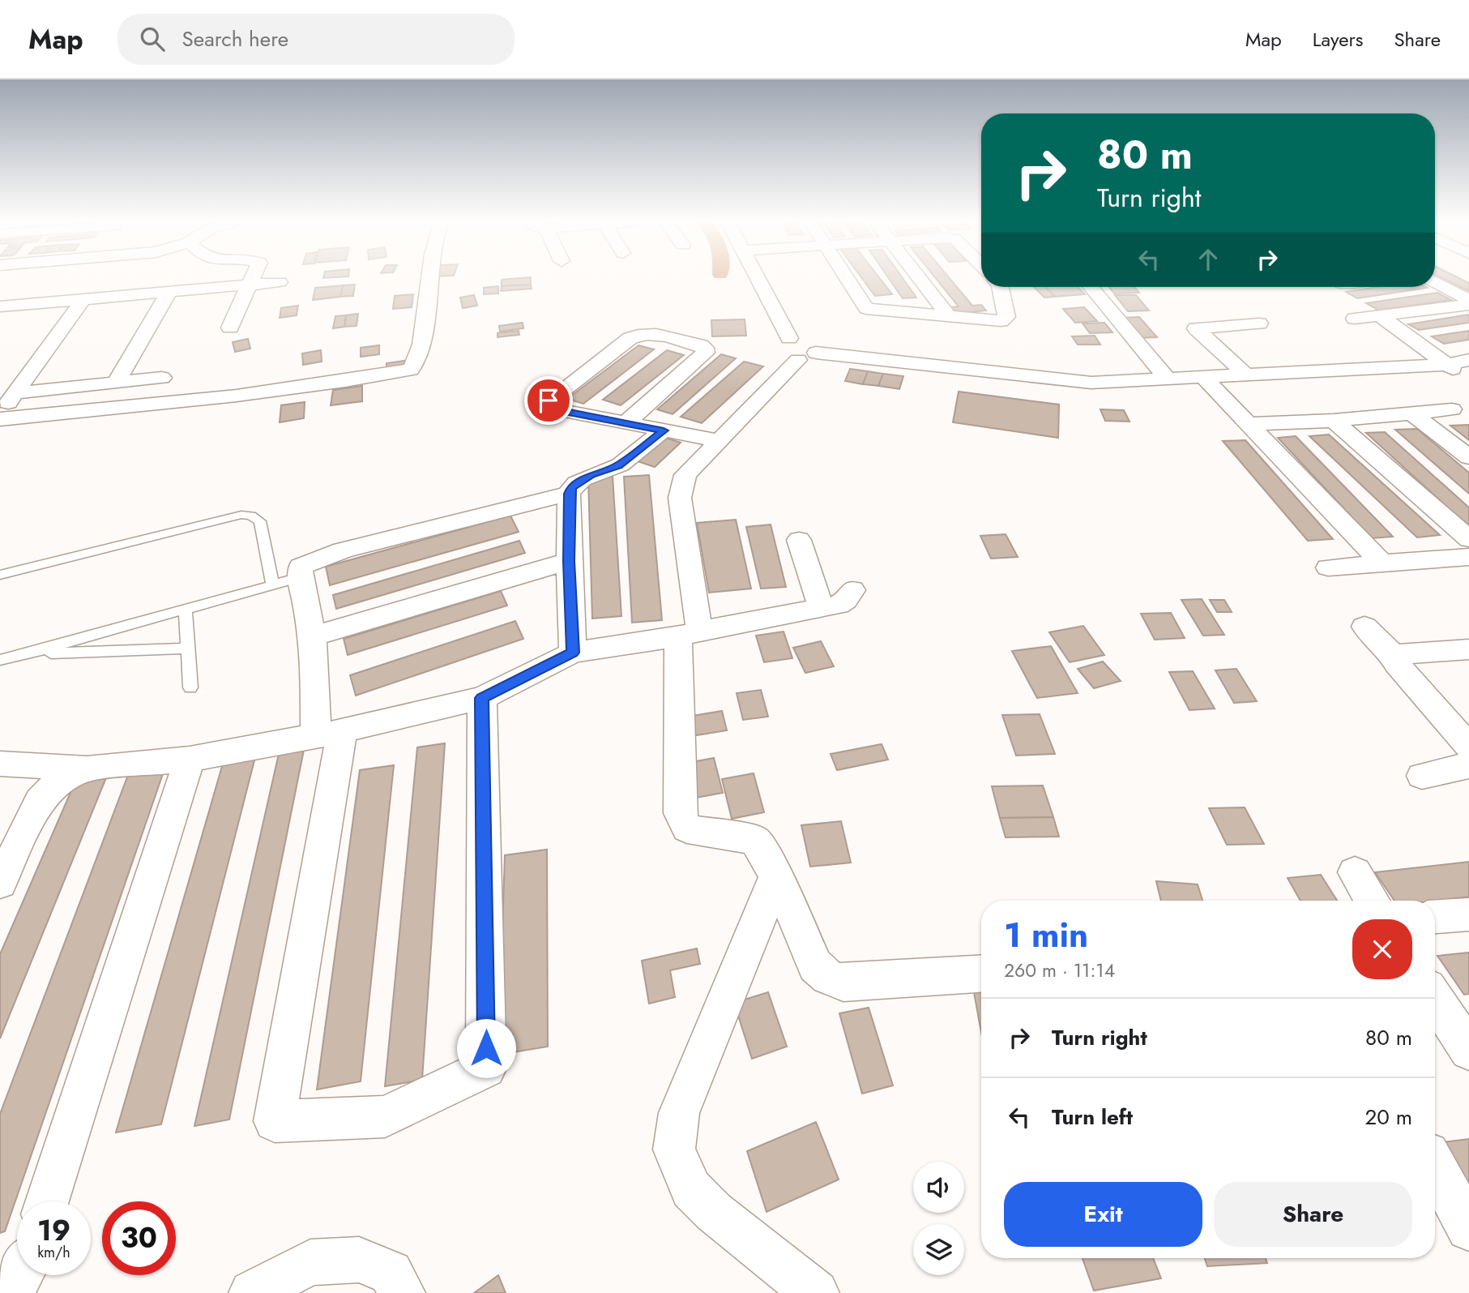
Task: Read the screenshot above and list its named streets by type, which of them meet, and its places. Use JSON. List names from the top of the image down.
{
  "page": {
    "header": "Map",
    "search": "Search here",
    "nav": ["Map", "Layers", "Share"],
    "turn": ["80 m", "Turn right"],
    "heading": ["1 min", "260 m · 11:14"],
    "list": [
      {
        "name": "Turn right",
        "value": "80 m"
      },
      {
        "name": "Turn left",
        "value": "20 m"
      }
    ],
    "buttons": ["Exit", "Share"],
    "speed": "19 km/h",
    "limit": "30"
  }
}
